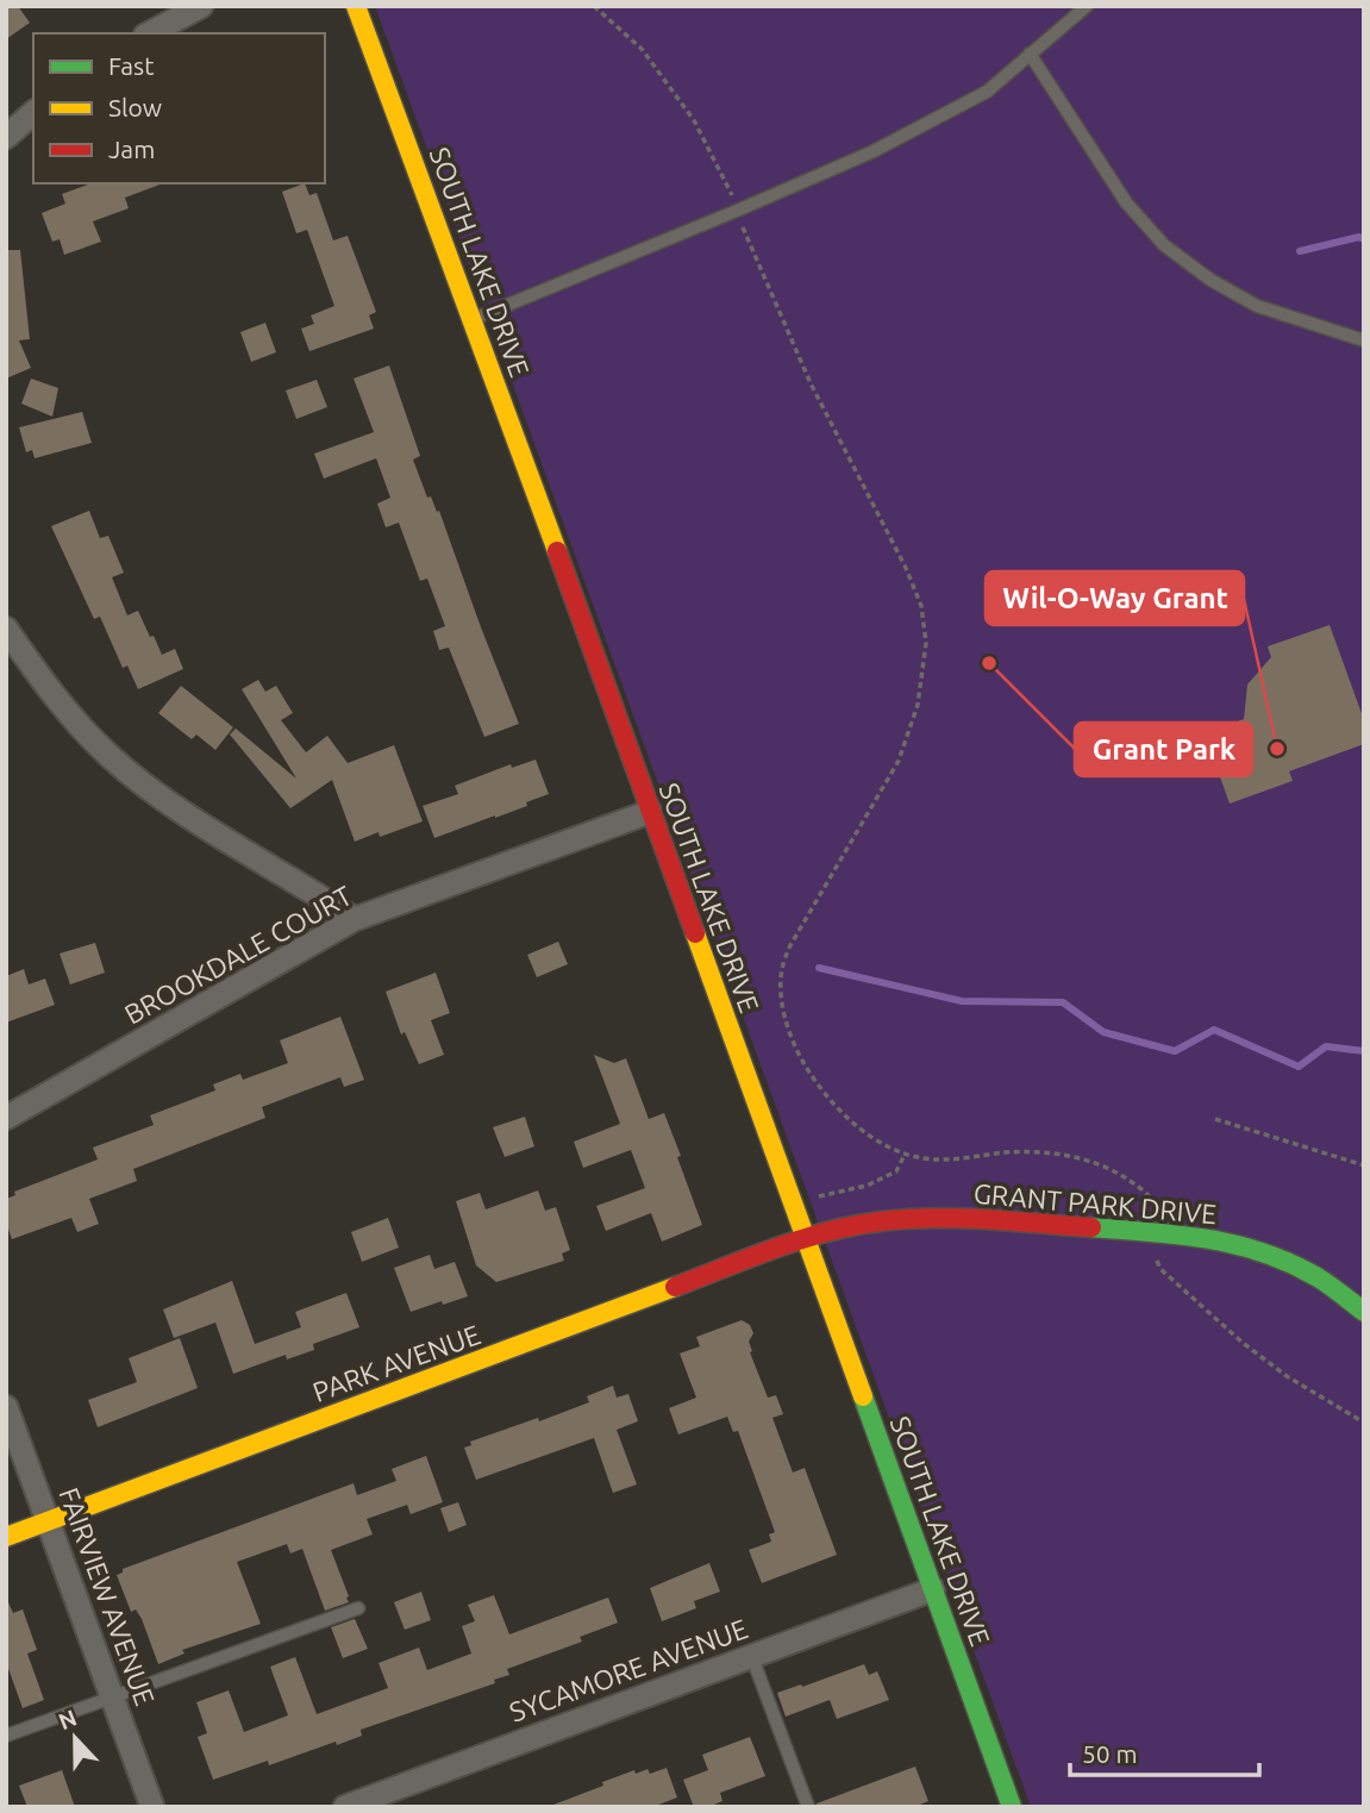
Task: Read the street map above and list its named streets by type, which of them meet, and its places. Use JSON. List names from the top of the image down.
{
  "streets": {
    "street": [
      "SOUTH LAKE DRIVE",
      "BROOKDALE COURT",
      "GRANT PARK DRIVE",
      "PARK AVENUE",
      "FAIRVIEW AVENUE",
      "SYCAMORE AVENUE"
    ]
  },
  "crossings": [
    ["SOUTH LAKE DRIVE", "BROOKDALE COURT"],
    ["SOUTH LAKE DRIVE", "GRANT PARK DRIVE"],
    ["SOUTH LAKE DRIVE", "PARK AVENUE"],
    ["SOUTH LAKE DRIVE", "SYCAMORE AVENUE"],
    ["GRANT PARK DRIVE", "PARK AVENUE"],
    ["PARK AVENUE", "FAIRVIEW AVENUE"]
  ],
  "places": ["Grant Park", "Wil-O-Way Grant"],
  "legend": ["Fast", "Slow", "Jam"],
  "scale_bar": "50 m",
  "north": "top"
}
